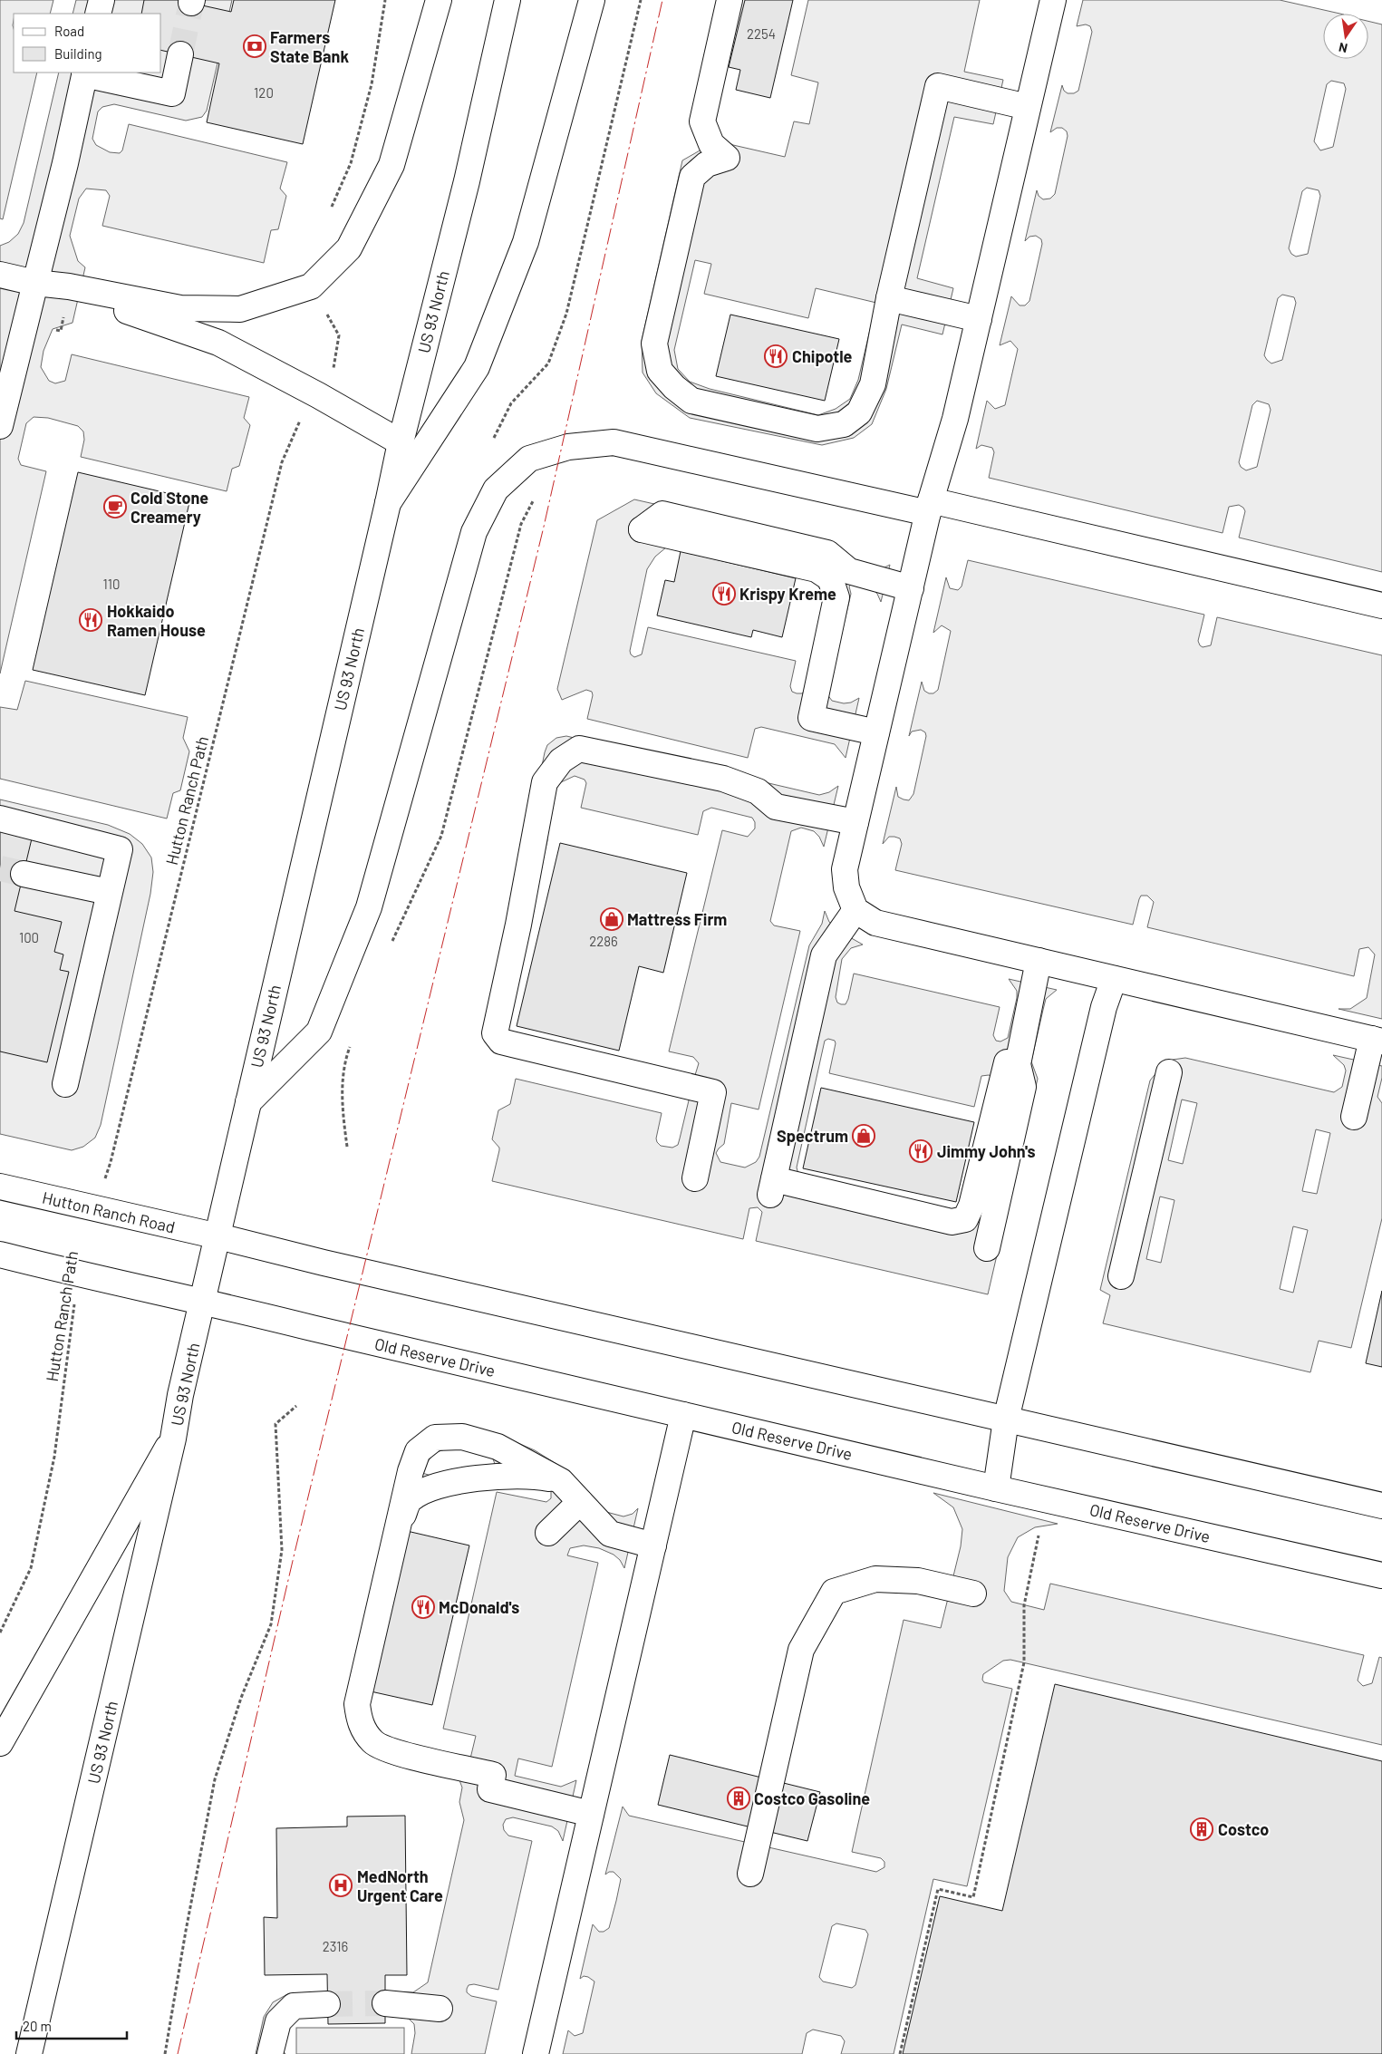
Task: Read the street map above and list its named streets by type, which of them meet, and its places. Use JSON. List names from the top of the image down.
{
  "streets": {
    "main road": ["US 93 North", "Hutton Ranch Road", "Old Reserve Drive"],
    "path": ["Hutton Ranch Path"]
  },
  "crossings": [
    ["US 93 North", "Hutton Ranch Road"],
    ["US 93 North", "Old Reserve Drive"],
    ["Hutton Ranch Path", "Hutton Ranch Road"]
  ],
  "places": {
    "bank": ["Farmers State Bank"],
    "restaurant": [
      "Chipotle",
      "Krispy Kreme",
      "Hokkaido Ramen House",
      "Jimmy John's",
      "McDonald's"
    ],
    "cafe": ["Cold Stone Creamery"],
    "shop": ["Mattress Firm", "Spectrum"],
    "building": ["Costco Gasoline", "Costco"],
    "hospital": ["MedNorth Urgent Care"]
  },
  "house_numbers": [
    "2254",
    "120",
    "110",
    "100",
    "2286",
    "2316"
  ],
  "legend": ["Road", "Building"],
  "scale_bar": "20 m",
  "north": "bottom"
}
